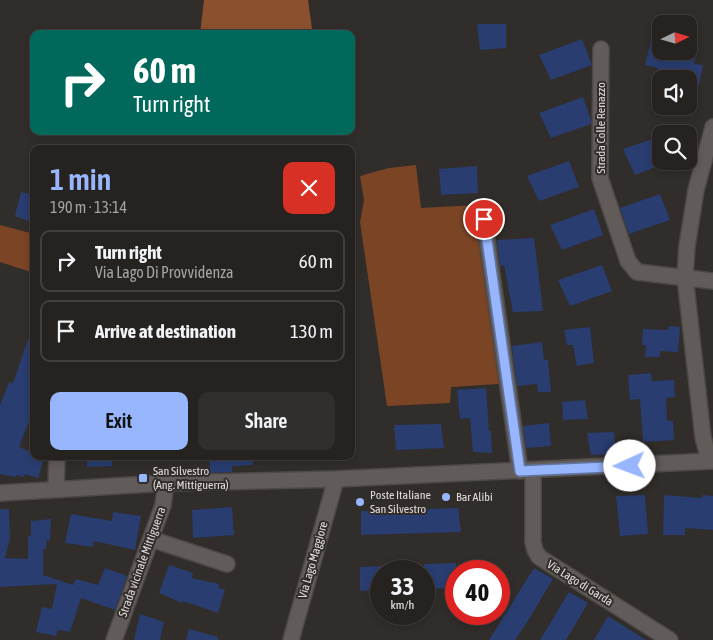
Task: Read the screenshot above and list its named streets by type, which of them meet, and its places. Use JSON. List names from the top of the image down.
{
  "streets": {
    "street": [
      "Strada Colle Renazzo",
      "Via Lago Maggiore",
      "Strada vicinale Mittiguerra",
      "Via Lago di Garda"
    ]
  },
  "places": {
    "transit": ["San Silvestro (Ang. Mittiguerra)"],
    "other": ["Bar Alibi", "Poste Italiane San Silvestro"]
  },
  "north": "right",
  "page": {
    "turn": ["60 m", "Turn right"],
    "heading": ["1 min", "190 m · 13:14"],
    "list": [
      {
        "name": "Turn right",
        "note": "Via Lago Di Provvidenza",
        "value": "60 m"
      },
      {
        "name": "Arrive at destination",
        "value": "130 m"
      }
    ],
    "buttons": ["Exit", "Share"],
    "speed": "33 km/h",
    "limit": "40"
  }
}
